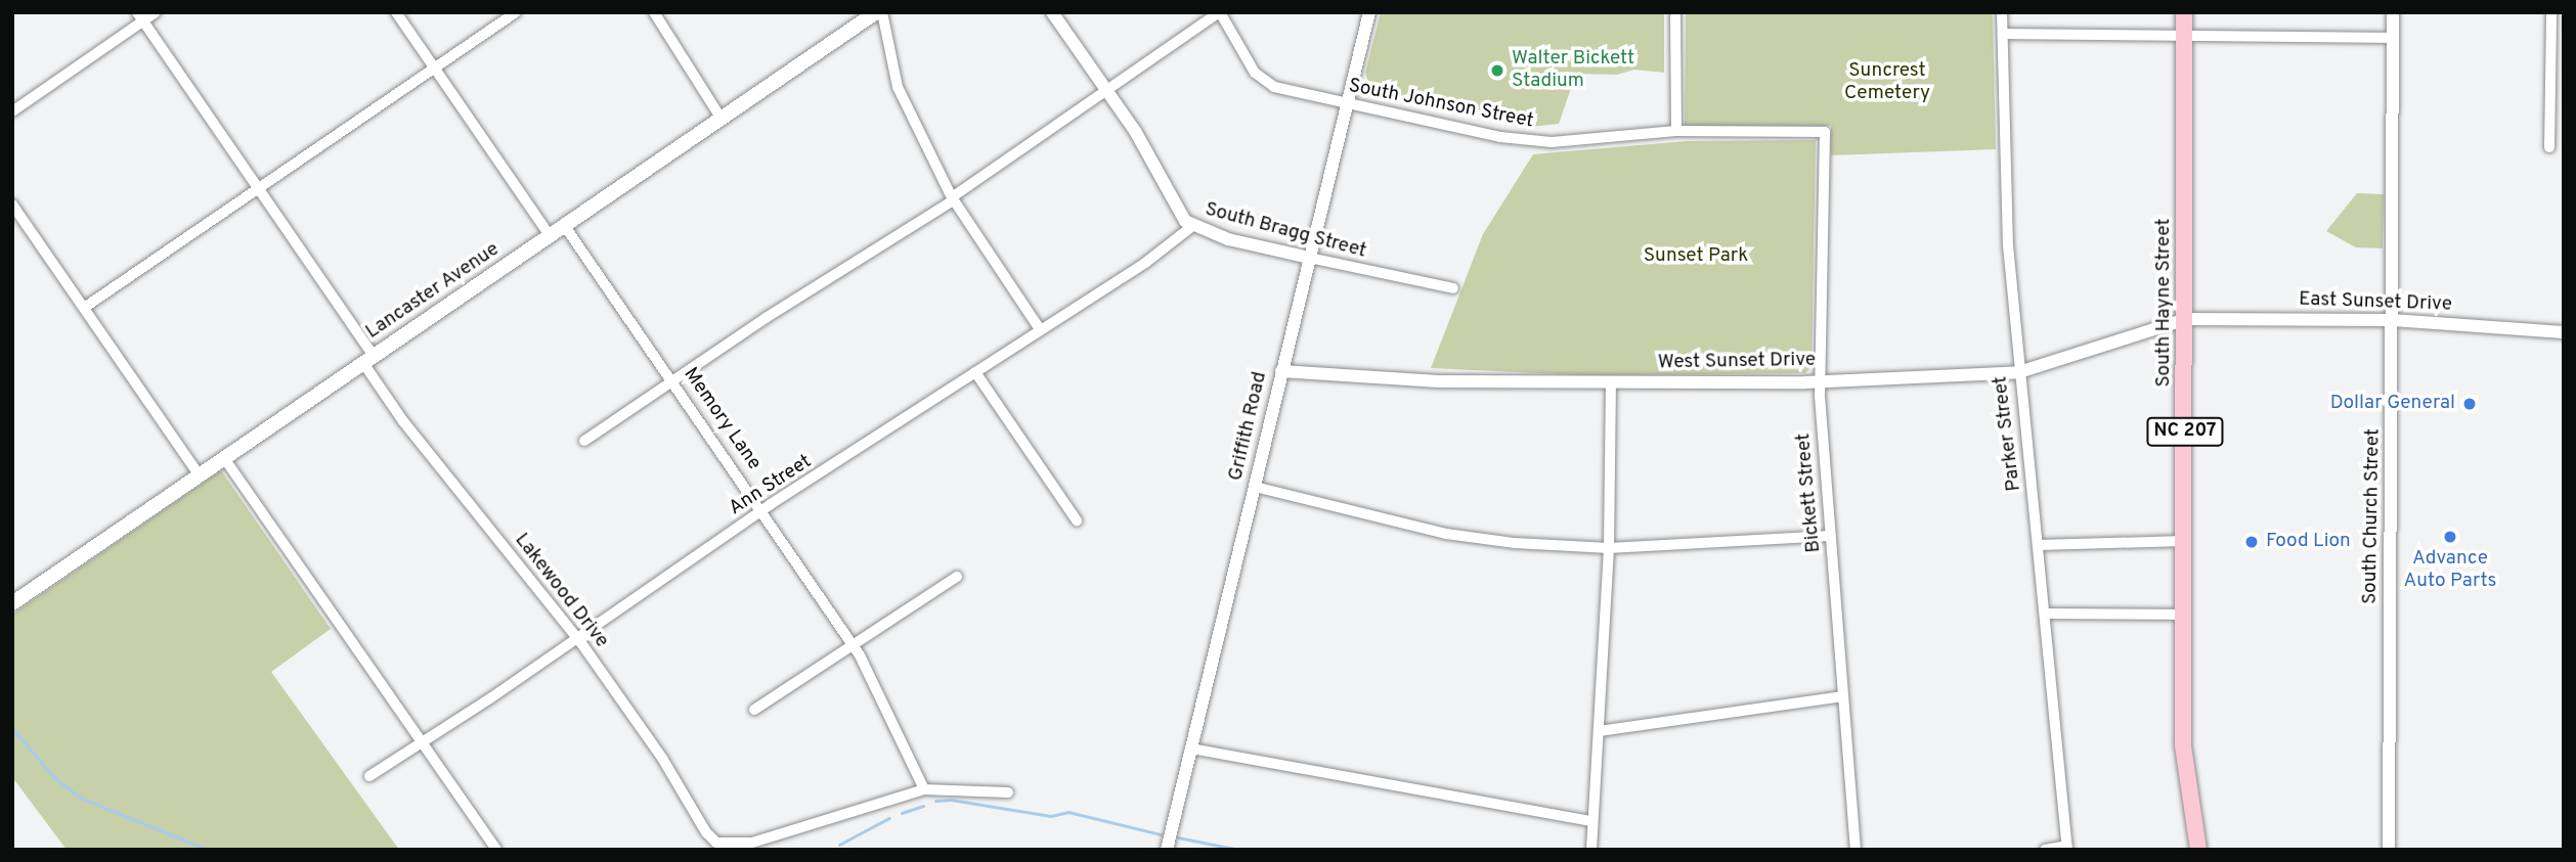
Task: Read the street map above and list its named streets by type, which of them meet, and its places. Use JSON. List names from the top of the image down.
{
  "streets": {
    "main road": ["Lancaster Avenue", "South Hayne Street", "NC 207"],
    "street": [
      "South Johnson Street",
      "South Bragg Street",
      "East Sunset Drive",
      "West Sunset Drive",
      "Memory Lane",
      "Griffith Road",
      "Parker Street",
      "Ann Street",
      "Bickett Street",
      "South Church Street",
      "Lakewood Drive"
    ]
  },
  "crossings": [
    ["South Johnson Street", "Griffith Road"],
    ["South Johnson Street", "Bickett Street"],
    ["South Bragg Street", "Griffith Road"],
    ["South Bragg Street", "Ann Street"],
    ["Lancaster Avenue", "Memory Lane"],
    ["Lancaster Avenue", "Lakewood Drive"],
    ["South Hayne Street", "East Sunset Drive"],
    ["South Hayne Street", "West Sunset Drive"],
    ["East Sunset Drive", "West Sunset Drive"],
    ["East Sunset Drive", "South Church Street"],
    ["West Sunset Drive", "Griffith Road"],
    ["West Sunset Drive", "Parker Street"],
    ["West Sunset Drive", "Bickett Street"],
    ["Memory Lane", "Ann Street"],
    ["Memory Lane", "Lakewood Drive"],
    ["Ann Street", "Lakewood Drive"]
  ],
  "parks": ["Suncrest Cemetery", "Sunset Park"],
  "places": [
    "Walter Bickett Stadium",
    "Dollar General",
    "Advance Auto Parts",
    "Food Lion"
  ]
}
